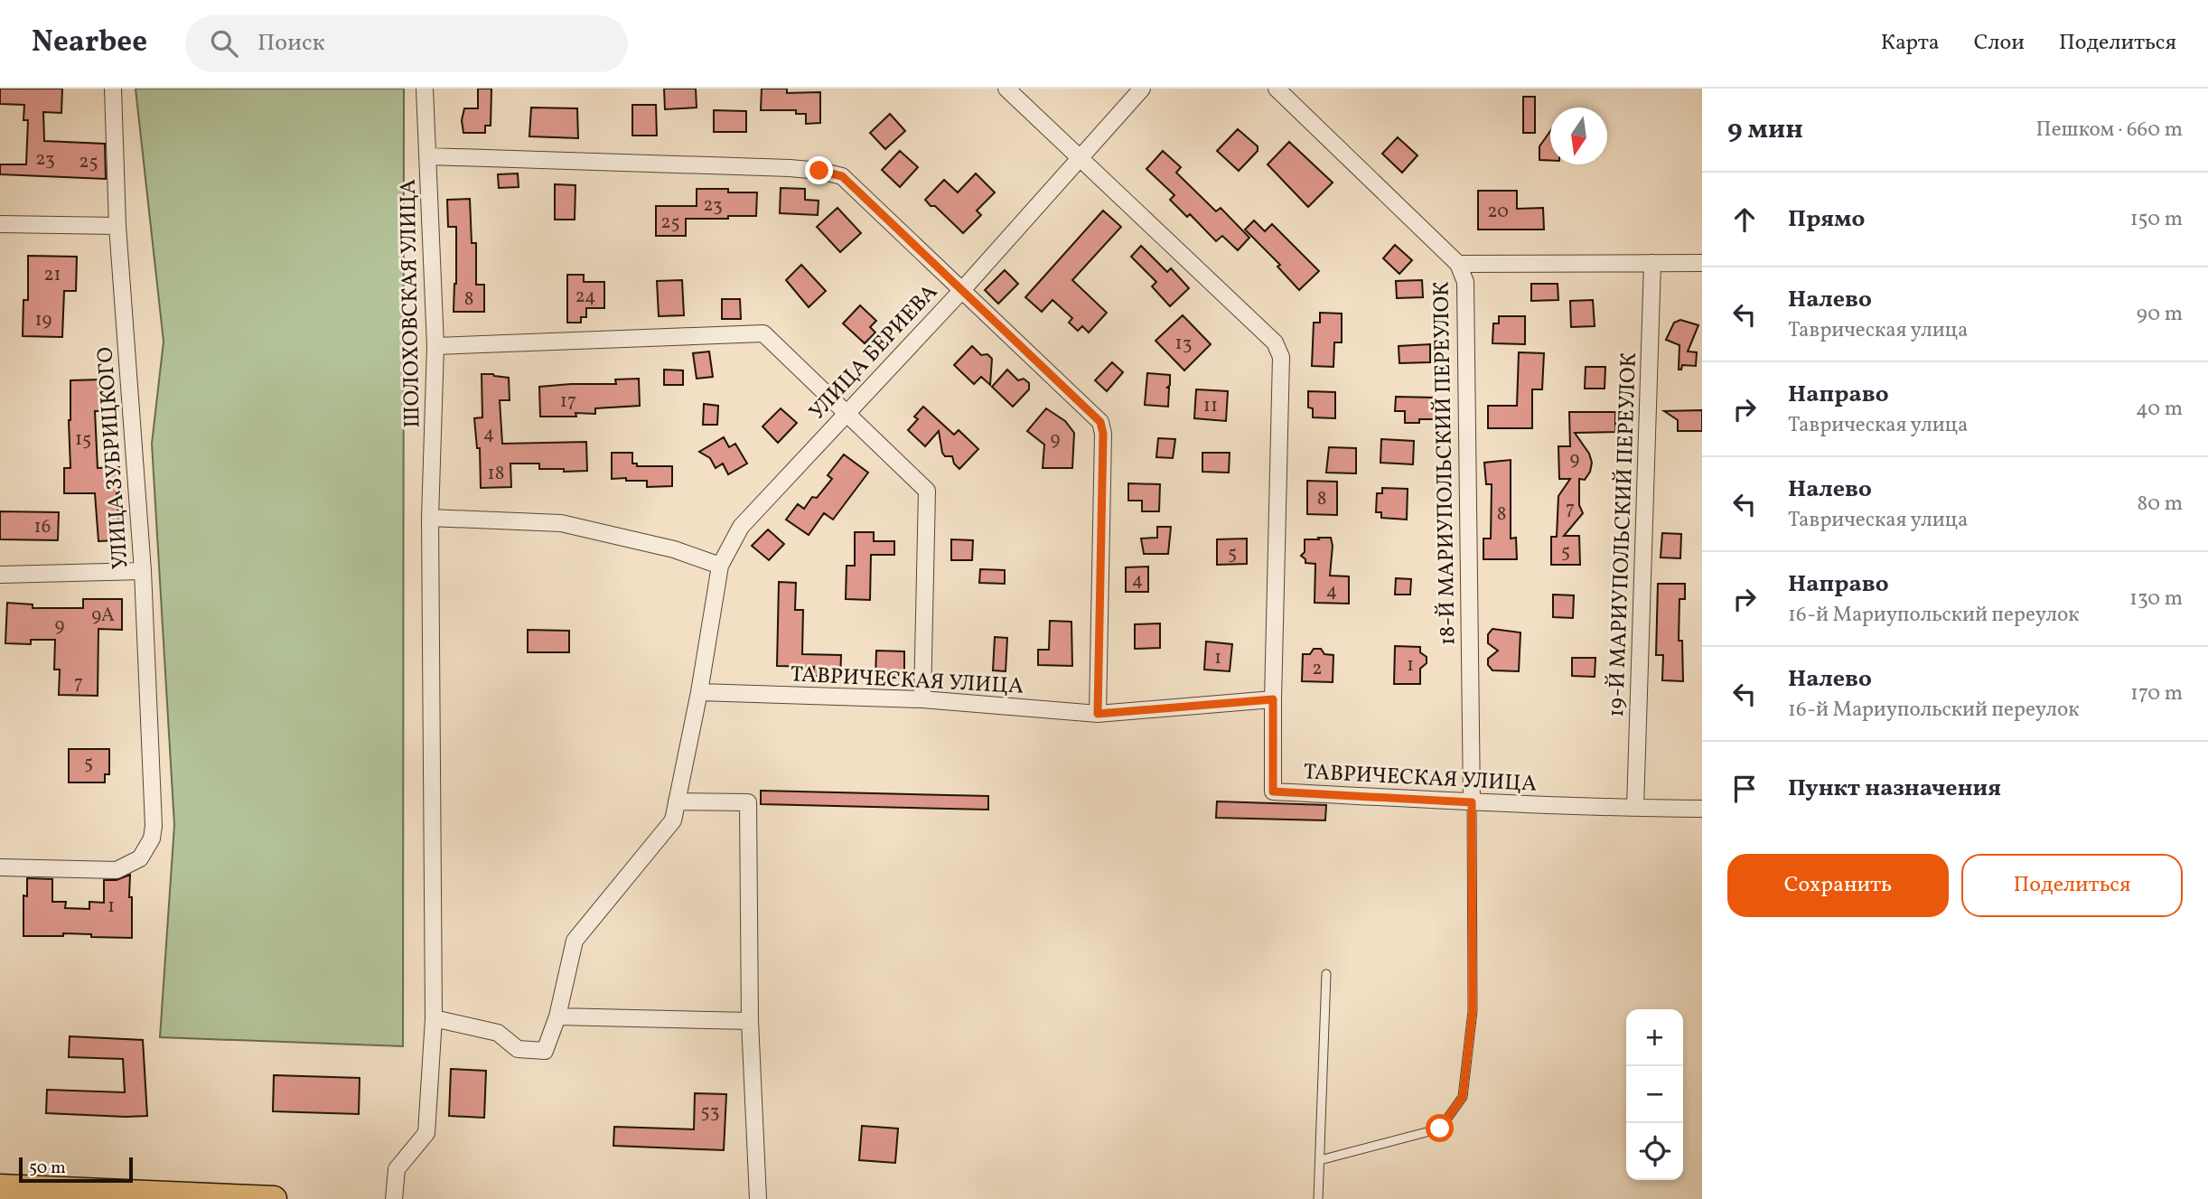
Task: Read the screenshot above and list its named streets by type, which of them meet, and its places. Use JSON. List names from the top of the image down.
{
  "streets": {
    "street": [
      "ШОЛОХОВСКАЯ УЛИЦА",
      "УЛИЦА БЕРИЕВА",
      "УЛИЦА ЗУБРИЦКОГО",
      "18-Й МАРИУПОЛЬСКИЙ ПЕРЕУЛОК",
      "19-Й МАРИУПОЛЬСКИЙ ПЕРЕУЛОК",
      "ТАВРИЧЕСКАЯ УЛИЦА"
    ]
  },
  "crossings": [
    ["ШОЛОХОВСКАЯ УЛИЦА", "УЛИЦА БЕРИЕВА"],
    ["УЛИЦА БЕРИЕВА", "ТАВРИЧЕСКАЯ УЛИЦА"],
    ["18-Й МАРИУПОЛЬСКИЙ ПЕРЕУЛОК", "ТАВРИЧЕСКАЯ УЛИЦА"],
    ["19-Й МАРИУПОЛЬСКИЙ ПЕРЕУЛОК", "ТАВРИЧЕСКАЯ УЛИЦА"]
  ],
  "house_numbers": [
    "23",
    "25",
    "23",
    "20",
    "25",
    "21",
    "24",
    "8",
    "19",
    "13",
    "17",
    "11",
    "4",
    "15",
    "9",
    "9",
    "18",
    "8",
    "7",
    "8",
    "16",
    "5",
    "5",
    "4",
    "4",
    "9А",
    "9",
    "1",
    "1",
    "2",
    "7",
    "5",
    "1",
    "53"
  ],
  "scale_bar": "50 m",
  "north": "bottom",
  "page": {
    "header": "Nearbee",
    "search": "Поиск",
    "nav": ["Карта", "Слои", "Поделиться"],
    "heading": ["9 мин", "Пешком · 660 m"],
    "list": [
      ["Прямо", "150 m"],
      ["Налево", "Таврическая улица", "90 m"],
      ["Направо", "Таврическая улица", "40 m"],
      ["Налево", "Таврическая улица", "80 m"],
      ["Направо", "16-й Мариупольский переулок", "130 m"],
      ["Налево", "16-й Мариупольский переулок", "170 m"],
      "Пункт назначения"
    ],
    "buttons": ["Сохранить", "Поделиться"],
    "map_buttons": ["+", "−"],
    "scale": "50 m"
  }
}
